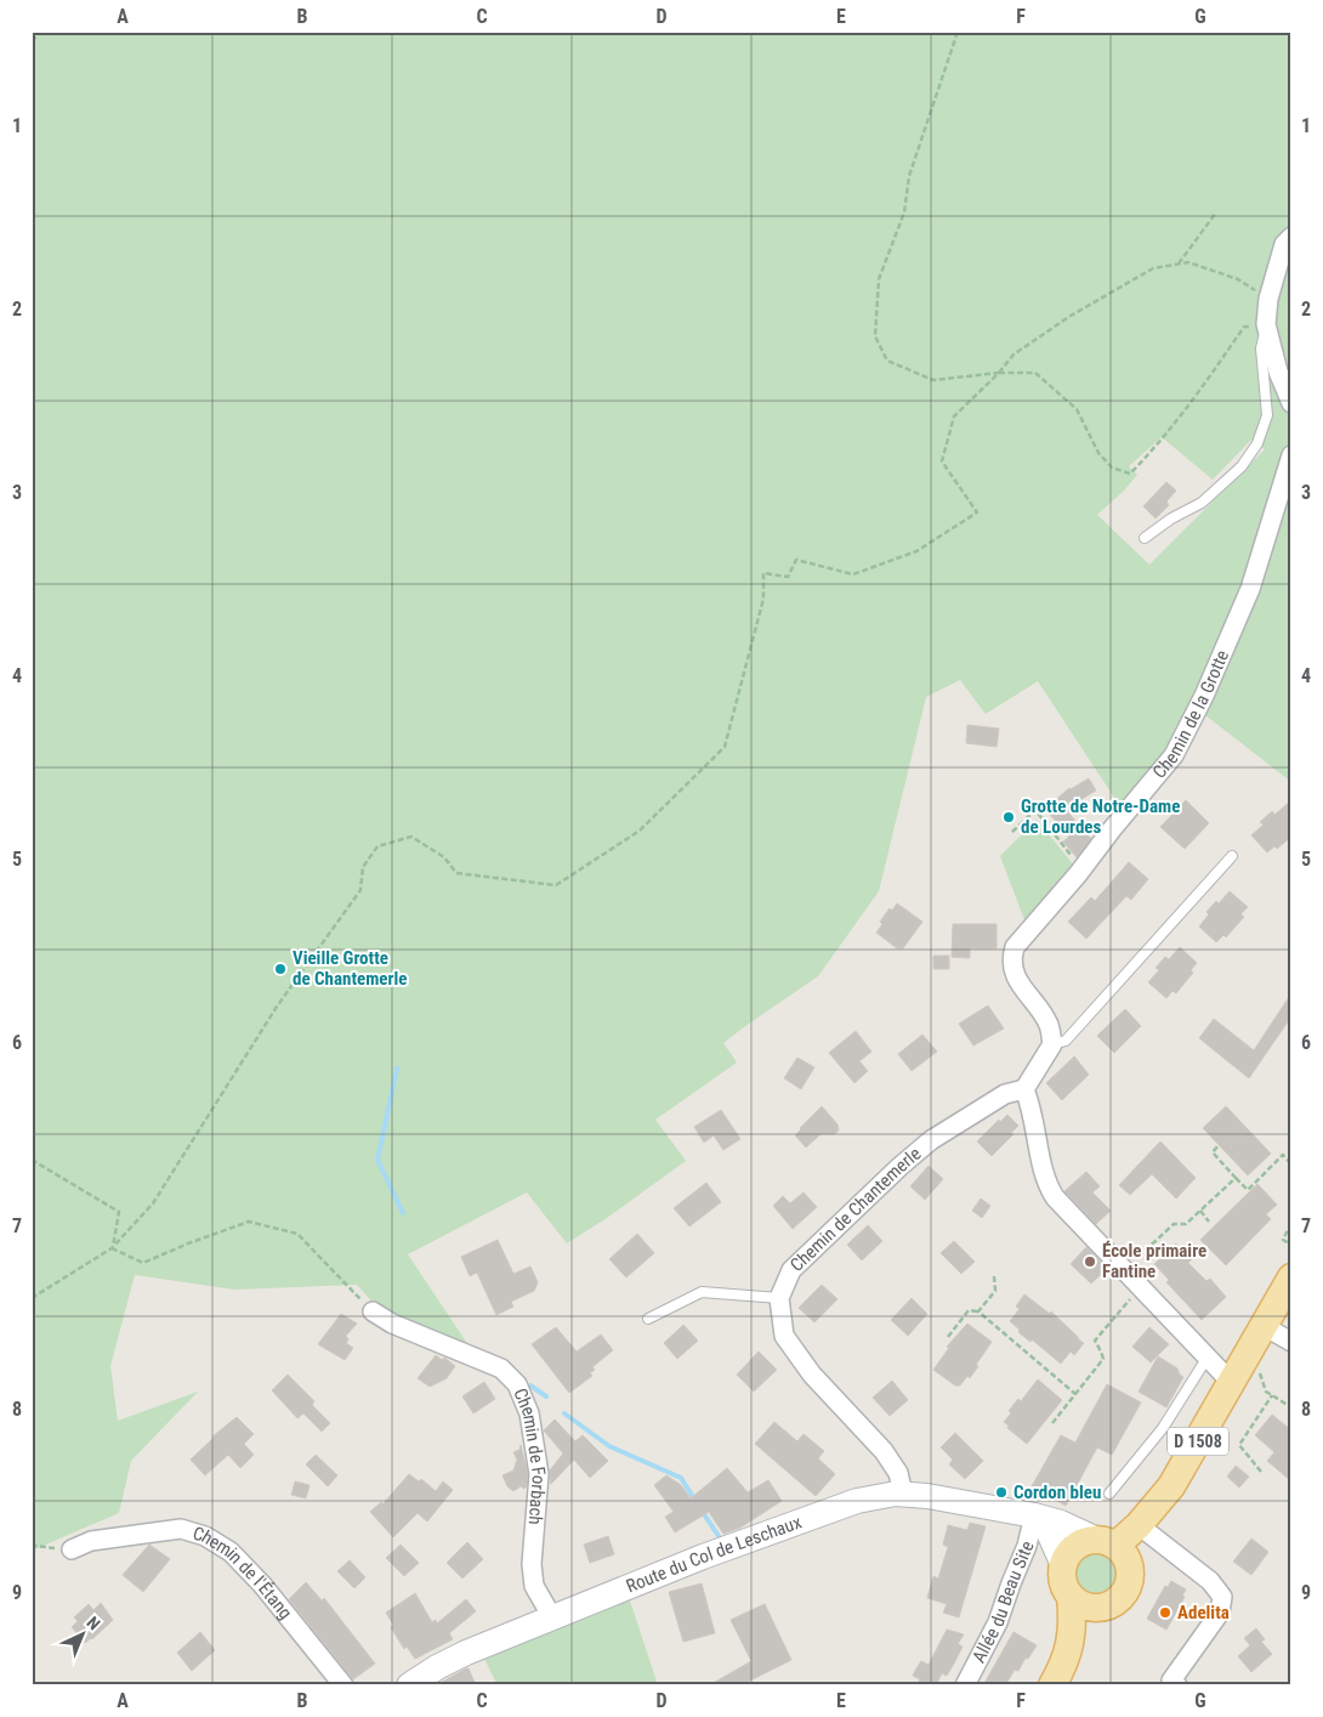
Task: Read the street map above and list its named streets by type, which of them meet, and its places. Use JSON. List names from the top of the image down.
{
  "streets": {
    "main road": ["D 1508", "Route du Col de Leschaux"],
    "street": [
      "Chemin de la Grotte",
      "Chemin de Chantemerle",
      "Chemin de Forbach",
      "Chemin de l'Étang",
      "Allée du Beau Site"
    ]
  },
  "crossings": [
    ["D 1508", "Route du Col de Leschaux"],
    ["Chemin de Forbach", "Route du Col de Leschaux"],
    ["Route du Col de Leschaux", "Allée du Beau Site"]
  ],
  "places": [
    "Grotte de Notre-Dame de Lourdes",
    "Vieille Grotte de Chantemerle",
    "École primaire Fantine",
    "Cordon bleu",
    "Adelita"
  ],
  "north": "top right",
  "grid": {
    "columns": [
      "A",
      "B",
      "C",
      "D",
      "E",
      "F",
      "G"
    ],
    "rows": [
      "1",
      "2",
      "3",
      "4",
      "5",
      "6",
      "7",
      "8",
      "9"
    ]
  }
}
